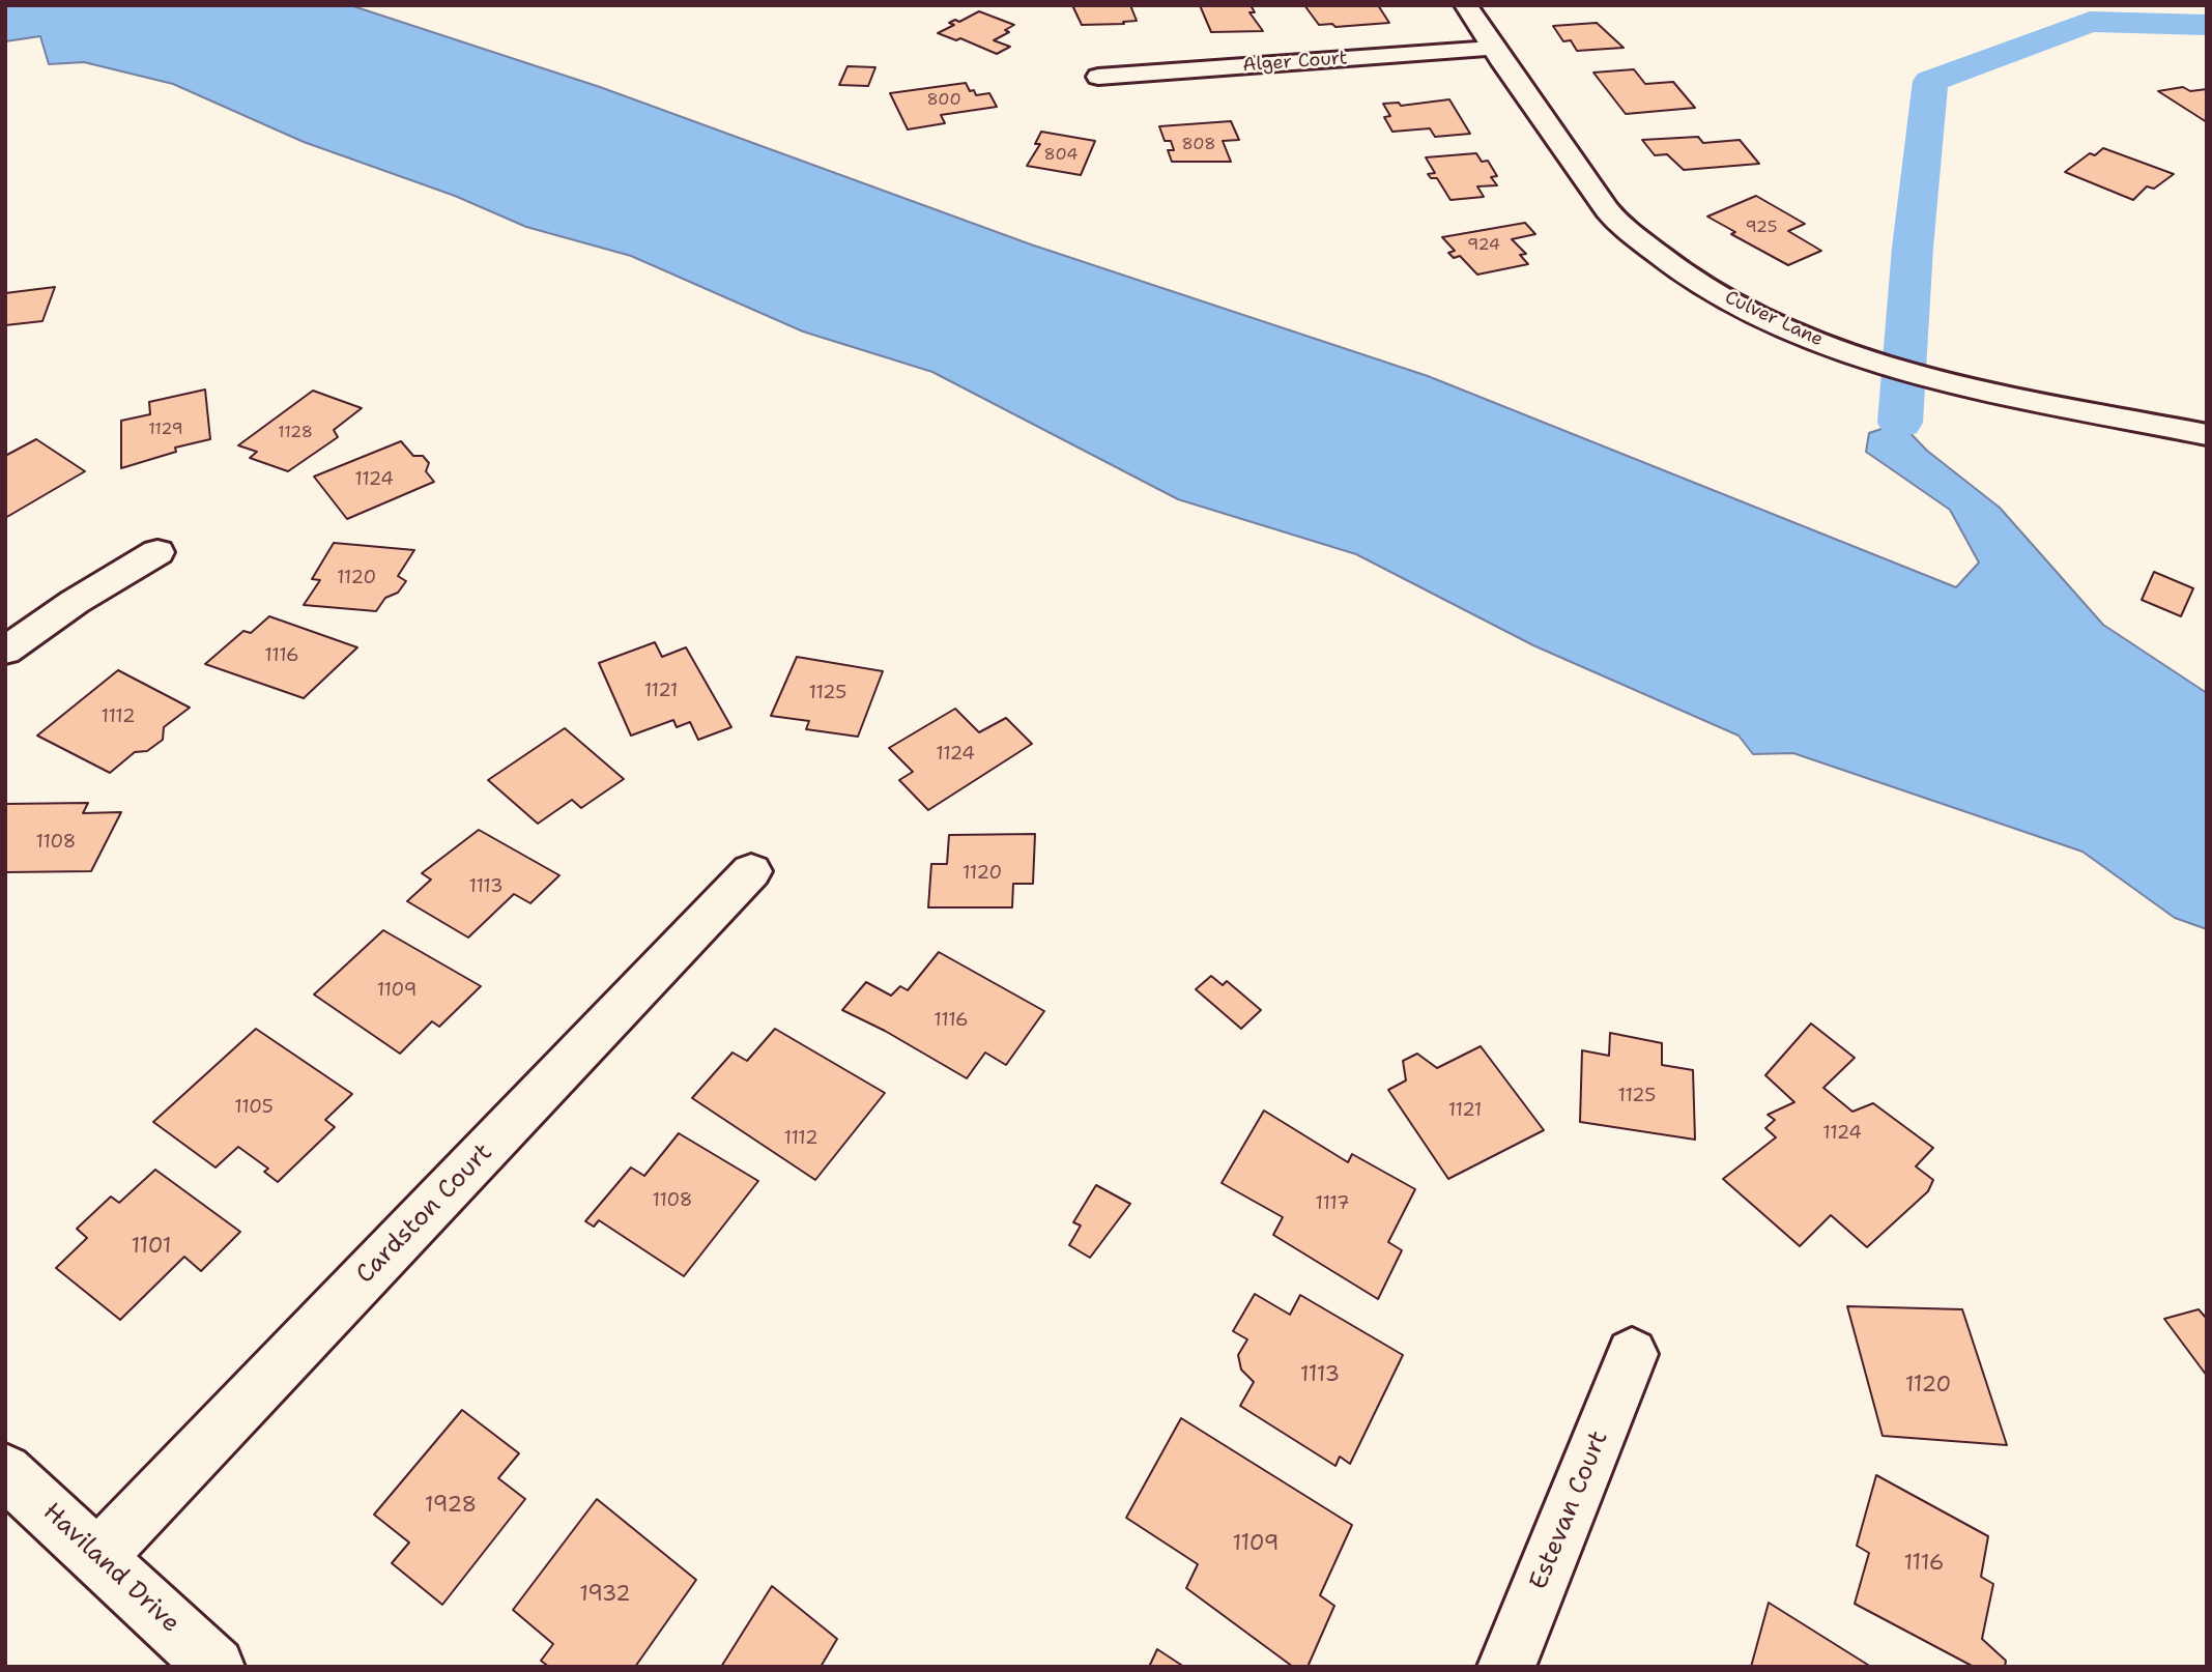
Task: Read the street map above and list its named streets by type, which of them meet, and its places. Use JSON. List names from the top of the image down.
{
  "streets": {
    "street": [
      "Alger Court",
      "Culver Lane",
      "Cardston Court",
      "Estevan Court",
      "Haviland Drive"
    ]
  },
  "crossings": [
    ["Alger Court", "Culver Lane"],
    ["Cardston Court", "Haviland Drive"]
  ],
  "house_numbers": [
    "800",
    "808",
    "804",
    "925",
    "924",
    "1129",
    "1128",
    "1124",
    "1120",
    "1116",
    "1121",
    "1125",
    "1112",
    "1124",
    "1108",
    "1120",
    "1113",
    "1109",
    "1116",
    "1125",
    "1105",
    "1121",
    "1124",
    "1112",
    "1108",
    "1117",
    "1101",
    "1113",
    "1120",
    "1928",
    "1109",
    "1116",
    "1932"
  ]
}
